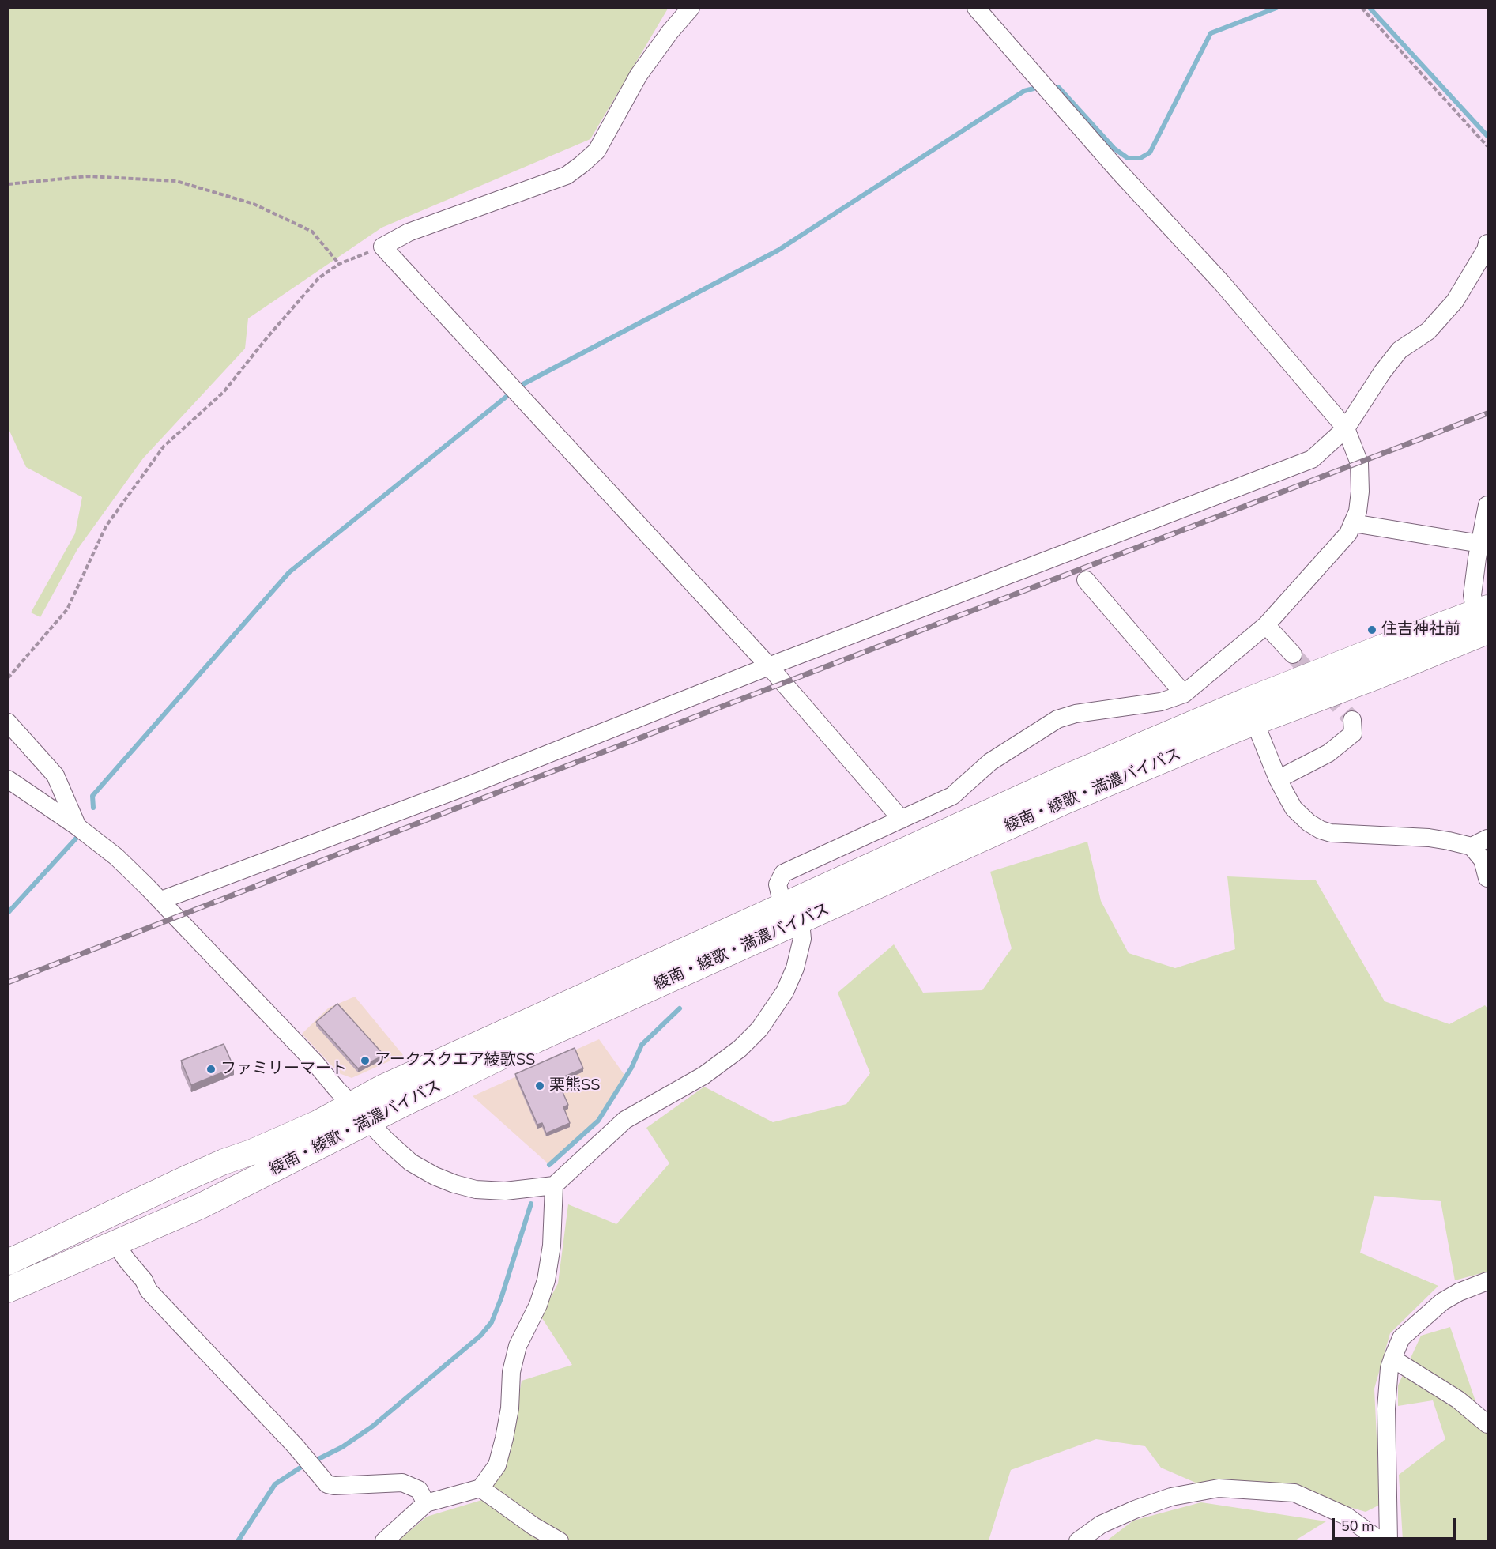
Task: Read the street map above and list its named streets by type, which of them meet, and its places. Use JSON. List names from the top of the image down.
{
  "streets": {
    "highway": ["綾南・綾歌・満濃バイパス"]
  },
  "places": [
    "住吉神社前",
    "アークスクエア綾歌SS",
    "ファミリーマート",
    "栗熊SS"
  ],
  "scale_bar": "50 m"
}
